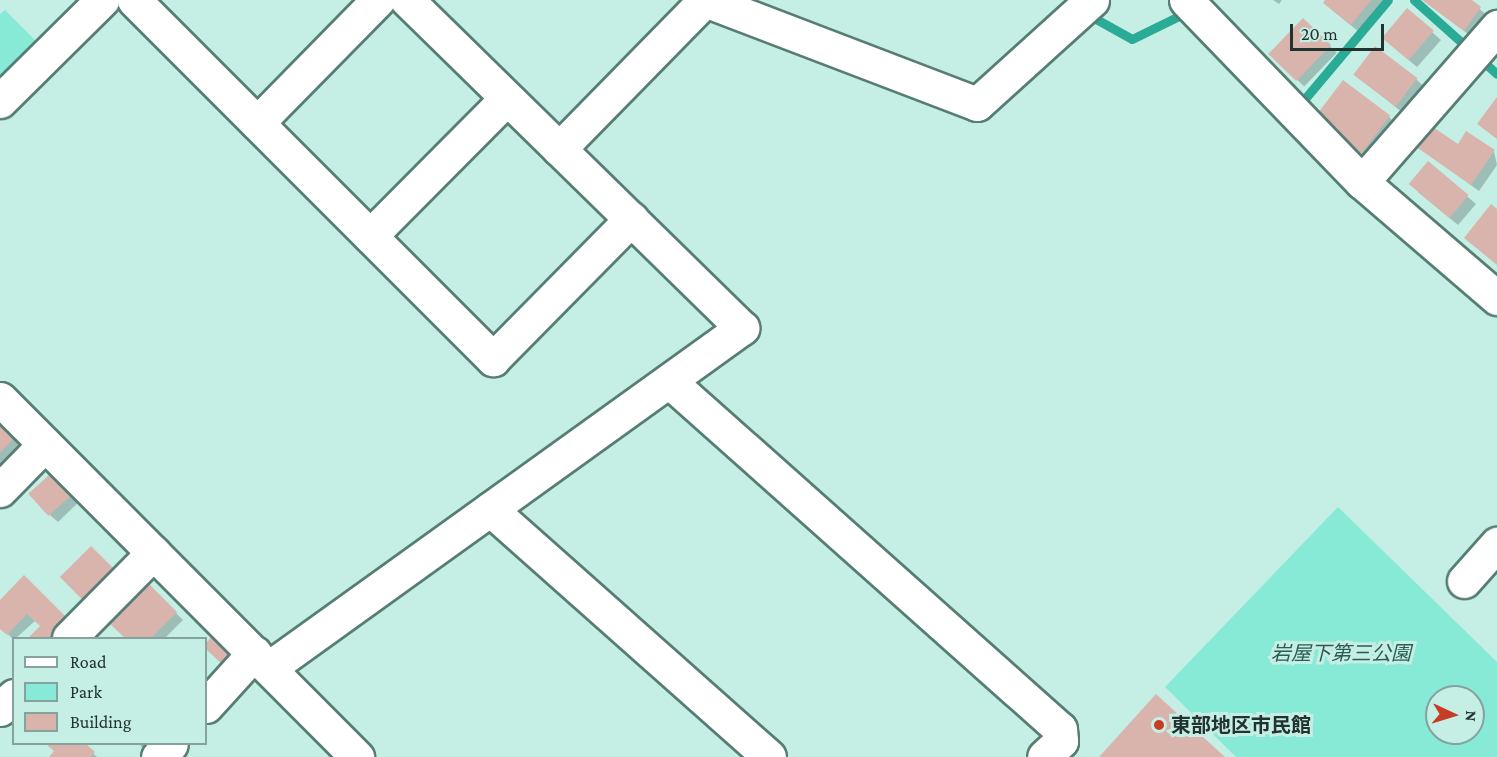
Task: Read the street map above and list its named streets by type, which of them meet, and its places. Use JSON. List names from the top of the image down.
{
  "parks": ["岩屋下第三公園"],
  "places": ["東部地区市民館"],
  "legend": ["Road", "Park", "Building"],
  "scale_bar": "20 m",
  "north": "right"
}
